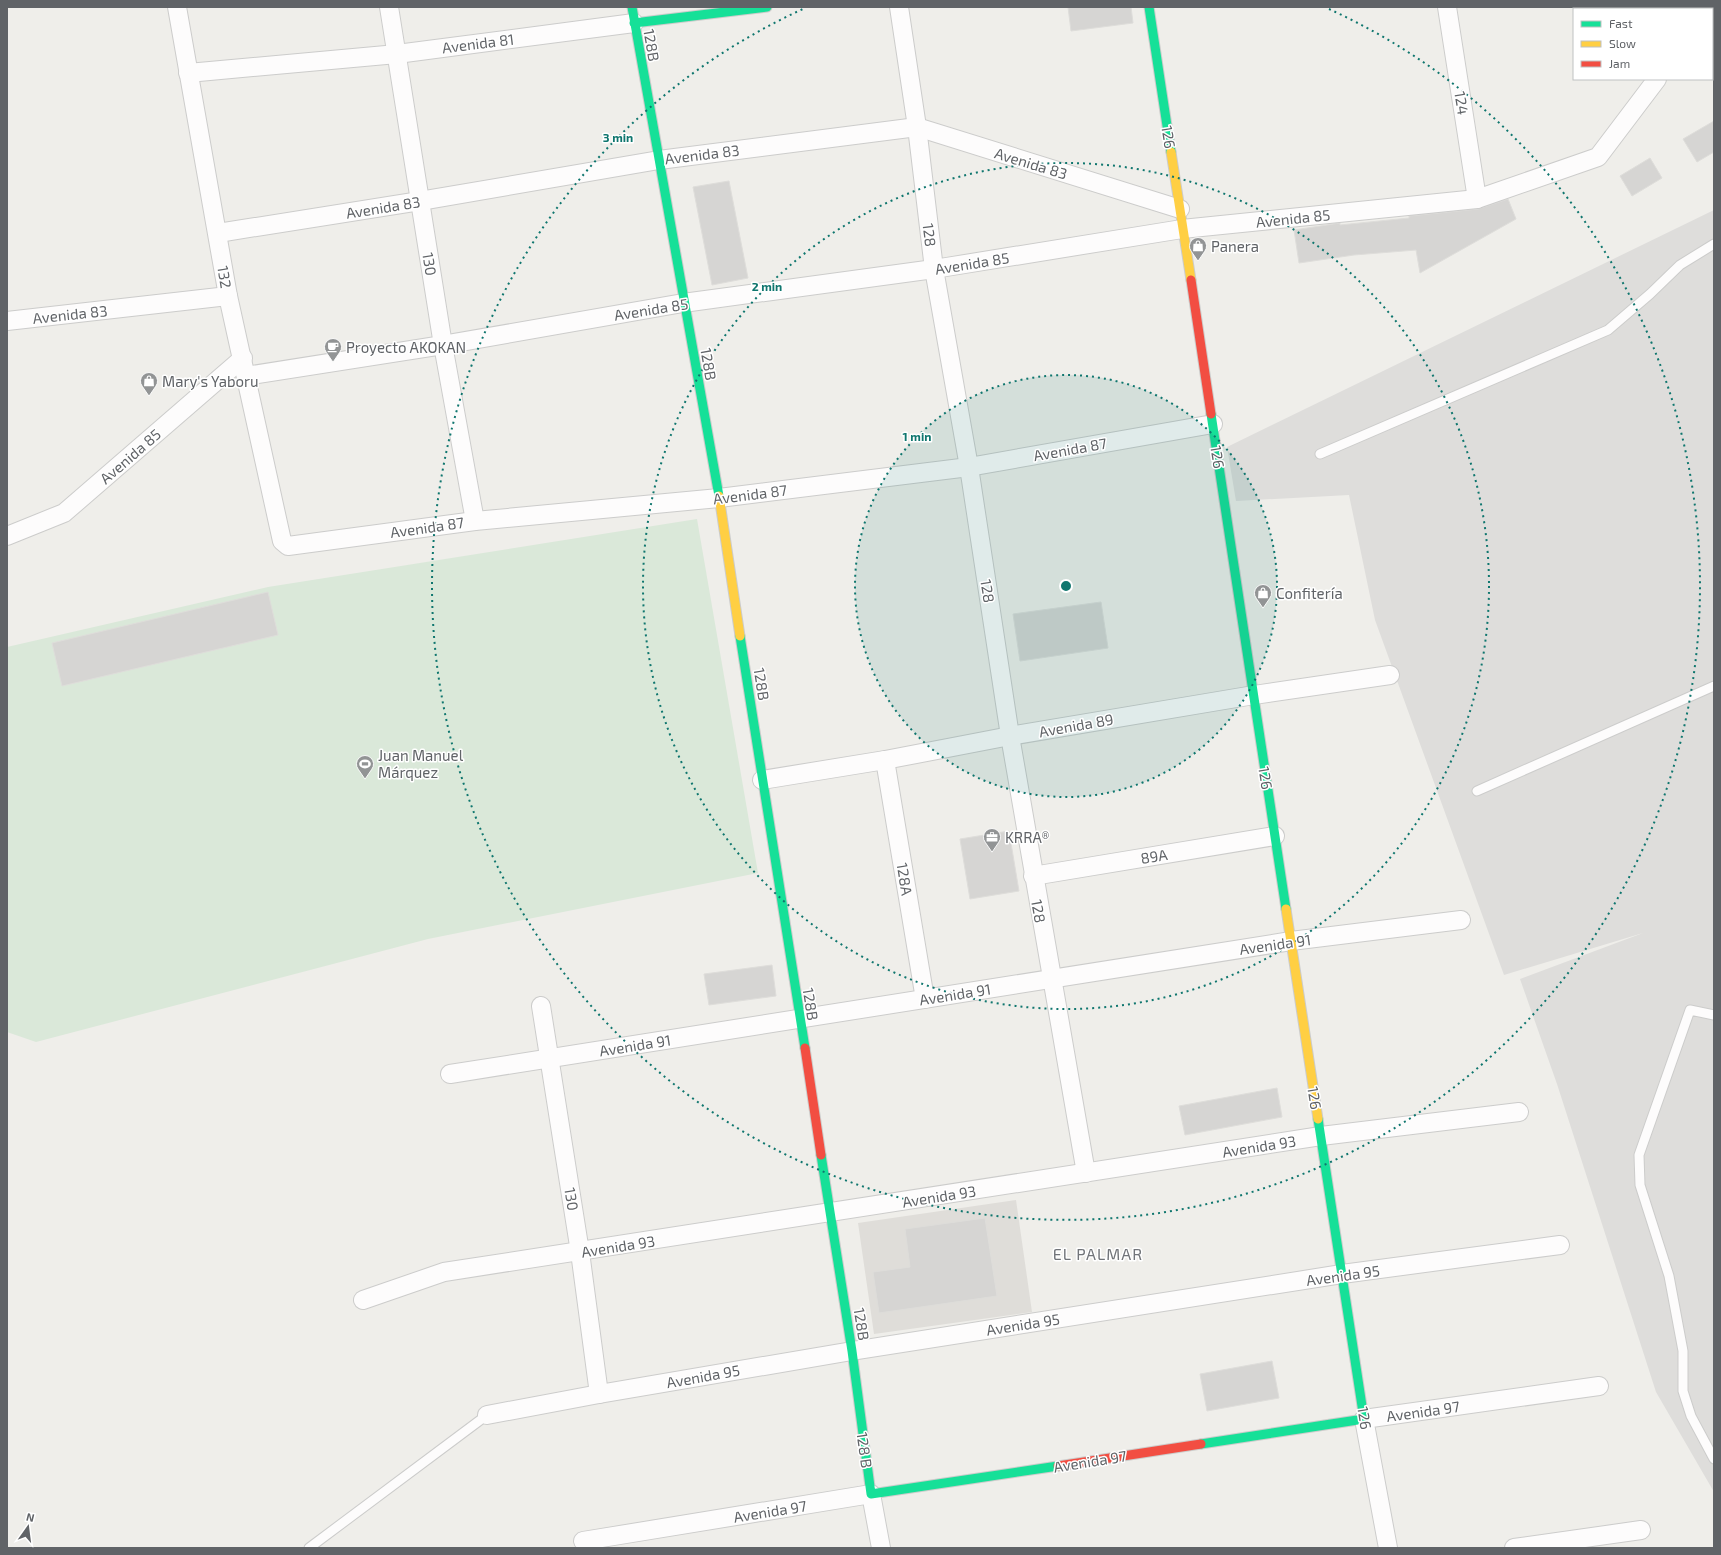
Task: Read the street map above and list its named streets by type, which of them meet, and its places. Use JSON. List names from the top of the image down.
{
  "streets": {
    "street": [
      "Avenida 81",
      "128B",
      "124",
      "126",
      "Avenida 83",
      "Avenida 85",
      "128",
      "130",
      "132",
      "Avenida 87",
      "Avenida 89",
      "89A",
      "128A",
      "Avenida 91",
      "Avenida 93",
      "Avenida 95",
      "Avenida 97",
      "128 B"
    ]
  },
  "crossings": [
    ["Avenida 81", "128B"],
    ["Avenida 81", "130"],
    ["Avenida 81", "132"],
    ["128B", "Avenida 83"],
    ["128B", "Avenida 85"],
    ["128B", "Avenida 87"],
    ["128B", "Avenida 89"],
    ["128B", "Avenida 91"],
    ["128B", "Avenida 93"],
    ["128B", "Avenida 95"],
    ["128B", "128 B"],
    ["124", "Avenida 85"],
    ["126", "Avenida 83"],
    ["126", "Avenida 85"],
    ["126", "Avenida 87"],
    ["126", "Avenida 89"],
    ["126", "89A"],
    ["126", "Avenida 91"],
    ["126", "Avenida 93"],
    ["126", "Avenida 95"],
    ["126", "Avenida 97"],
    ["Avenida 83", "128"],
    ["Avenida 83", "130"],
    ["Avenida 83", "132"],
    ["Avenida 85", "128"],
    ["Avenida 85", "130"],
    ["Avenida 85", "132"],
    ["128", "Avenida 87"],
    ["128", "Avenida 89"],
    ["128", "89A"],
    ["128", "Avenida 91"],
    ["128", "Avenida 93"],
    ["130", "Avenida 87"],
    ["130", "Avenida 91"],
    ["130", "Avenida 93"],
    ["130", "Avenida 95"],
    ["132", "Avenida 87"],
    ["Avenida 89", "128A"],
    ["128A", "Avenida 91"],
    ["Avenida 95", "128 B"],
    ["Avenida 97", "128 B"]
  ],
  "districts": ["EL PALMAR"],
  "places": {
    "shop": ["Panera", "Mary's Yaboru", "Confitería"],
    "cafe": ["Proyecto AKOKAN"],
    "sports": ["Juan Manuel Márquez"],
    "office": ["KRRA®"]
  },
  "legend": ["Fast", "Slow", "Jam"],
  "north": "top",
  "rings": ["3 min", "2 min", "1 min"]
}
